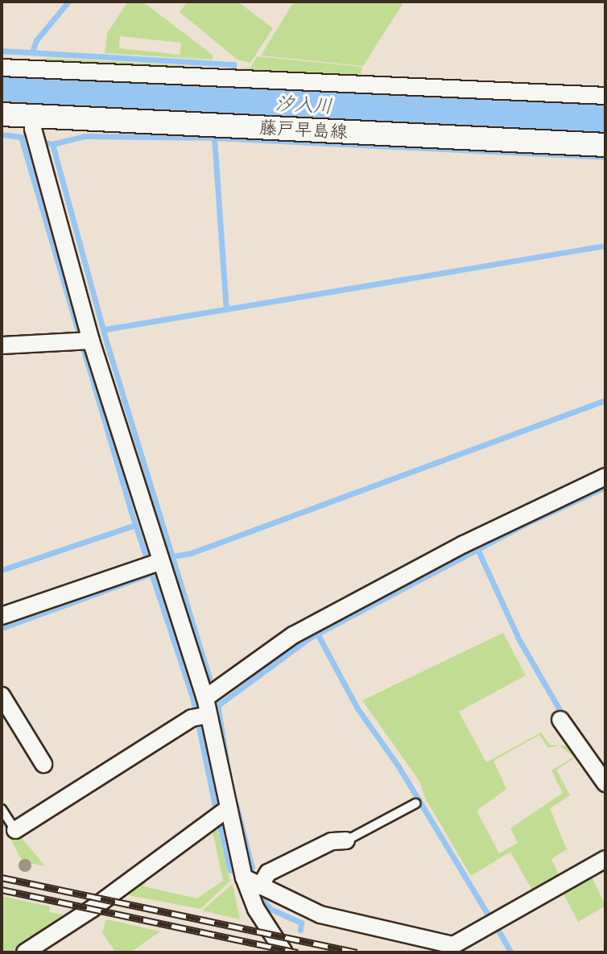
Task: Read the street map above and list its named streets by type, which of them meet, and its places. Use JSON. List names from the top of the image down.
{
  "streets": {
    "main road": ["藤戸早島線"]
  },
  "water": ["汐入川"]
}
